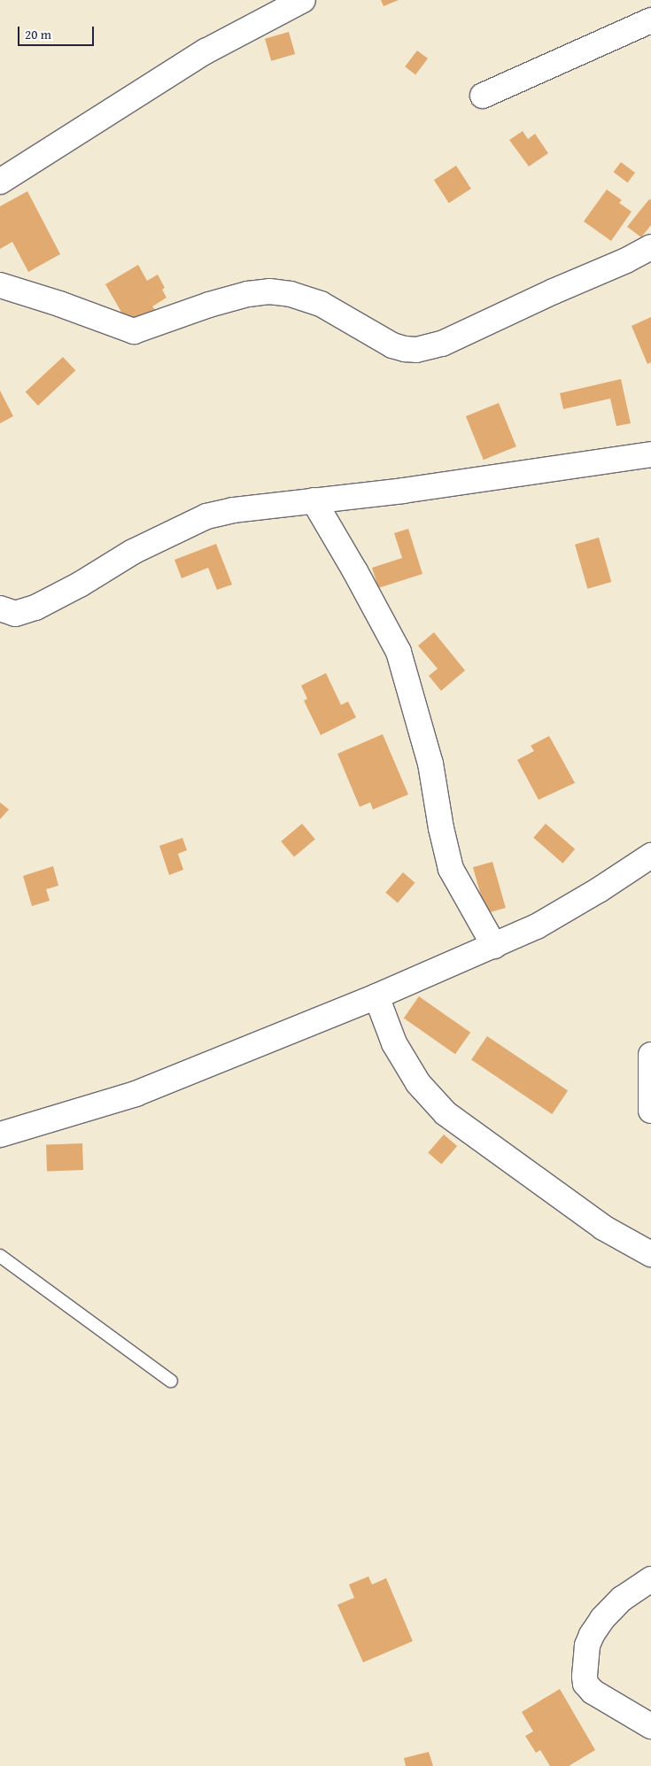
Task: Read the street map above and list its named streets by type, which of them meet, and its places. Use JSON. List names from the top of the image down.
{
  "scale_bar": "20 m"
}
